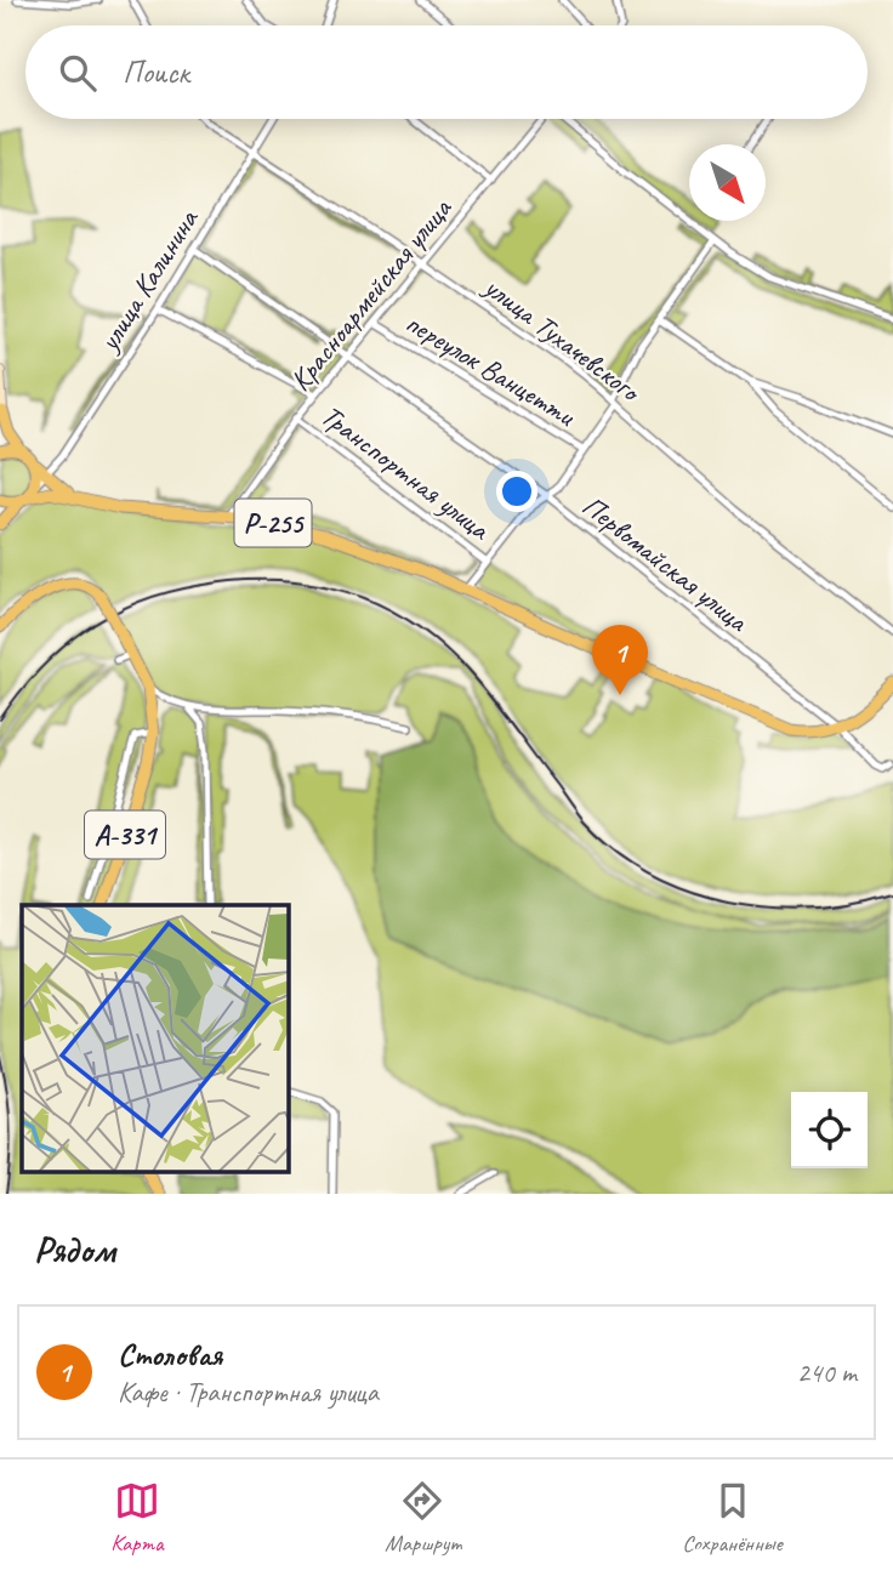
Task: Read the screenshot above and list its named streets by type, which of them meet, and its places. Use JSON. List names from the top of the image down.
{
  "streets": {
    "highway": ["Транспортная улица", "Р-255", "А-331"],
    "street": [
      "улица Калинина",
      "Красноармейская улица",
      "улица Тухачевского",
      "переулок Ванцетти",
      "Первомайская улица"
    ]
  },
  "crossings": [
    ["улица Калинина", "улица Тухачевского"],
    ["улица Калинина", "Р-255"],
    ["улица Калинина", "Первомайская улица"],
    ["Красноармейская улица", "улица Тухачевского"],
    ["Красноармейская улица", "переулок Ванцетти"],
    ["Красноармейская улица", "Транспортная улица"],
    ["Красноармейская улица", "Р-255"],
    ["Красноармейская улица", "Первомайская улица"],
    ["Транспортная улица", "Р-255"],
    ["Транспортная улица", "Первомайская улица"],
    ["Р-255", "Первомайская улица"]
  ],
  "north": "bottom right",
  "page": {
    "search": "Поиск",
    "pins": "1",
    "heading": "Рядом",
    "list": [
      {
        "mark": "1",
        "name": "Столовая",
        "note": "Кафе · Транспортная улица",
        "value": "240 m"
      }
    ],
    "nav": ["Карта", "Маршрут", "Сохранённые"]
  }
}
